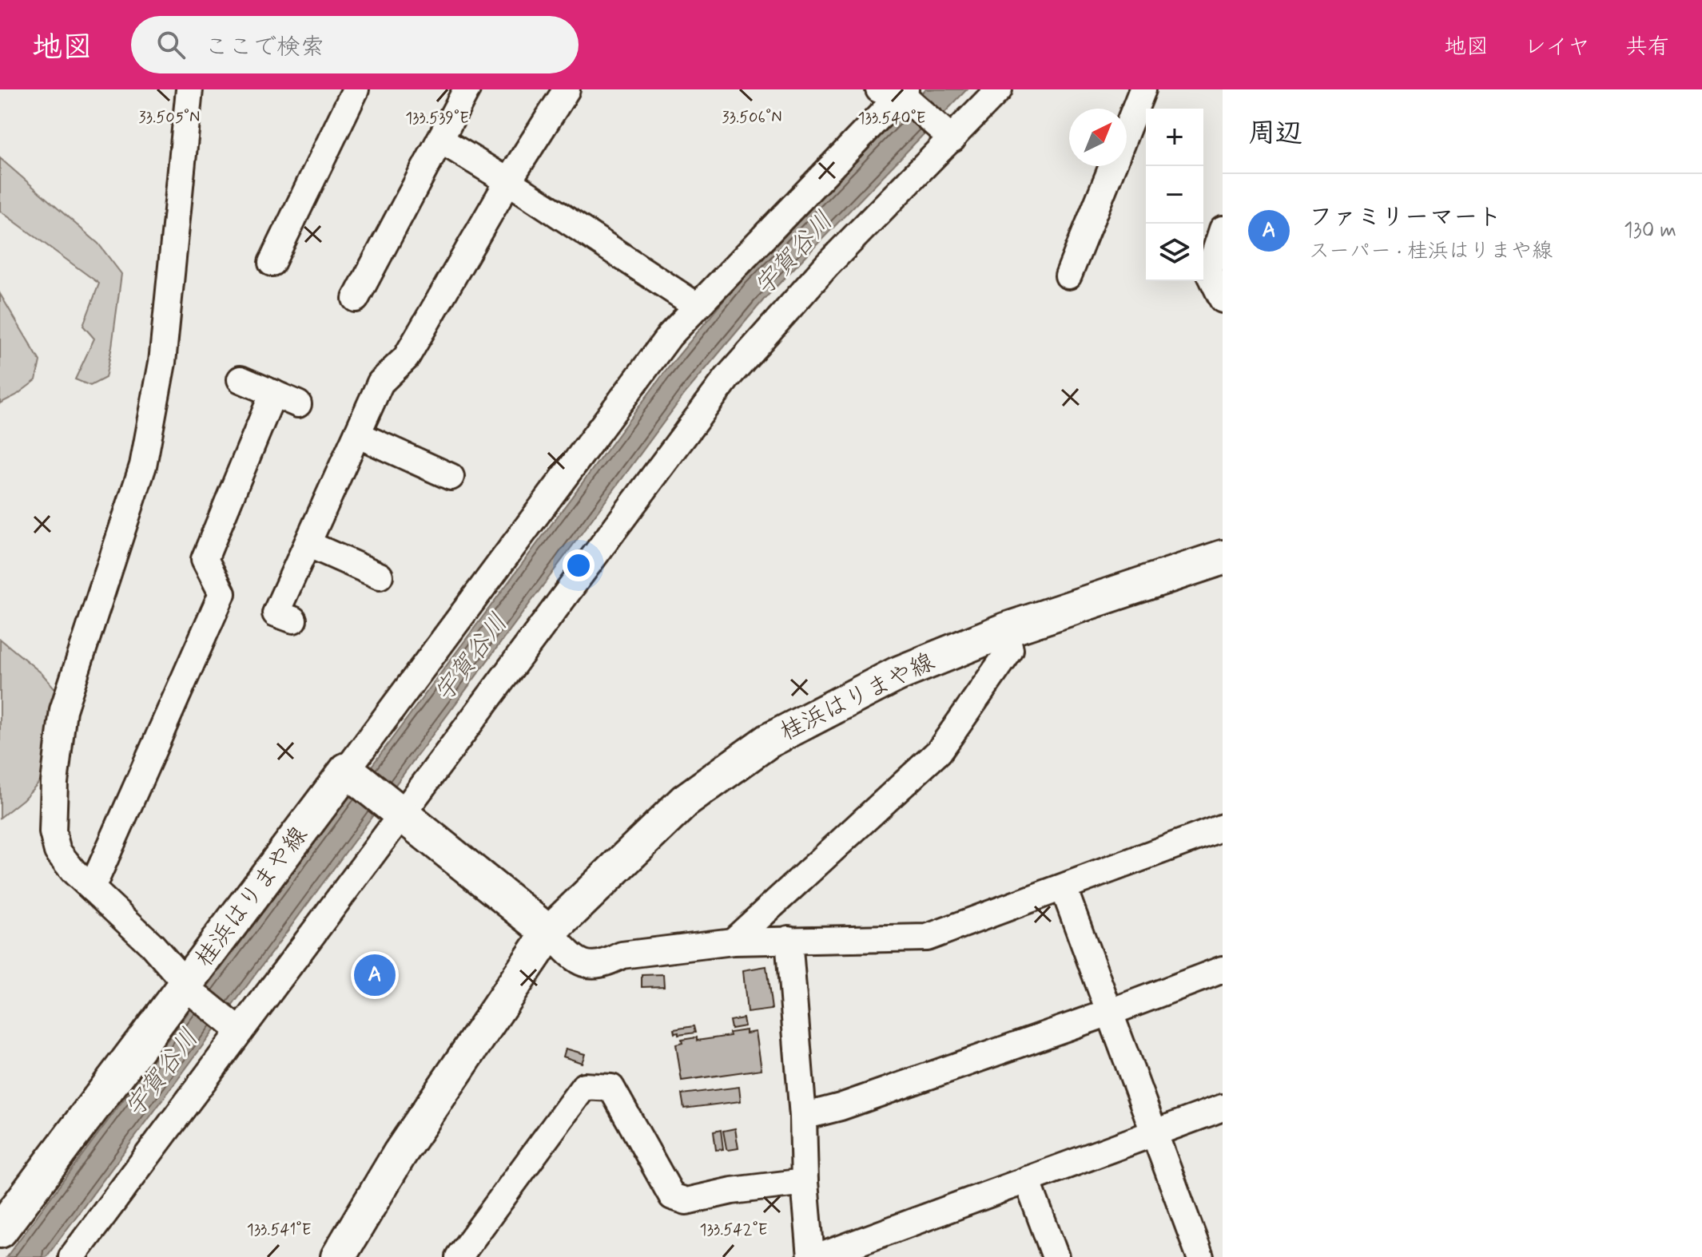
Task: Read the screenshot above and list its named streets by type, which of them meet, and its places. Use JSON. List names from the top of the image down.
{
  "streets": {
    "main road": ["桂浜はりまや線"]
  },
  "water": ["宇賀谷川"],
  "north": "top right",
  "page": {
    "header": "地図",
    "search": "ここで検索",
    "nav": ["地図", "レイヤ", "共有"],
    "heading": "周辺",
    "map_buttons": ["+", "−"],
    "list": [
      {
        "mark": "A",
        "name": "ファミリーマート",
        "note": "スーパー · 桂浜はりまや線",
        "value": "130 m"
      }
    ],
    "pins": "A"
  },
  "coordinates": [
    "33.505°N",
    "33.506°N",
    "133.539°E",
    "133.540°E",
    "133.541°E",
    "133.542°E"
  ]
}
